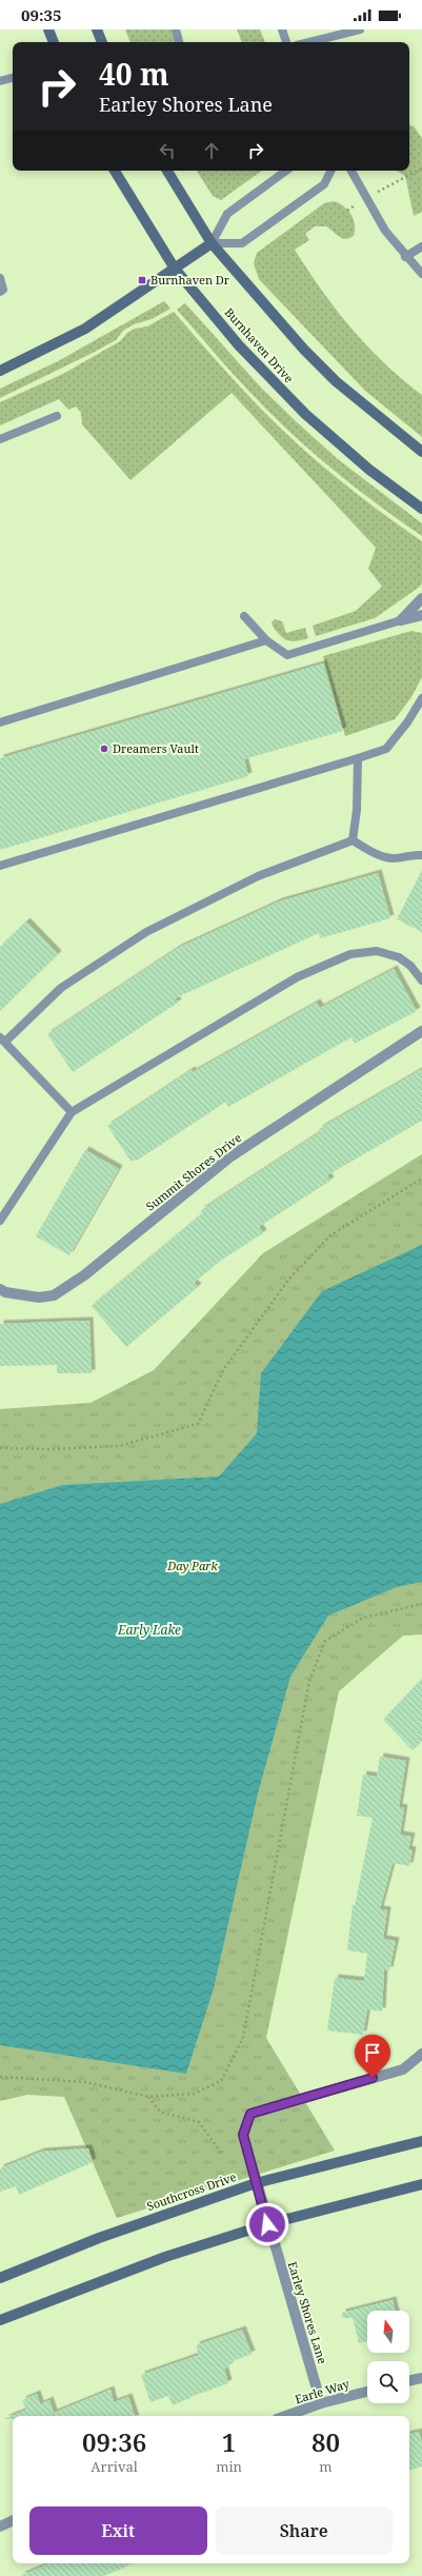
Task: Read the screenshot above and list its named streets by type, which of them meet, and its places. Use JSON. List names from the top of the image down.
{
  "streets": {
    "street": [
      "Burnhaven Drive",
      "Summit Shores Drive",
      "Southcross Drive",
      "Earley Shores Lane",
      "Earle Way"
    ]
  },
  "crossings": [
    ["Southcross Drive", "Earley Shores Lane"],
    ["Earley Shores Lane", "Earle Way"]
  ],
  "water": ["Early Lake"],
  "parks": ["Day Park"],
  "places": {
    "transit": ["Burnhaven Dr"],
    "other": ["Dreamers Vault"]
  },
  "north": "top",
  "page": {
    "status": "09:35",
    "turn": ["40 m", "Earley Shores Lane"],
    "eta": [
      "09:36",
      "Arrival",
      "1",
      "min",
      "80",
      "m"
    ],
    "buttons": ["Exit", "Share"]
  }
}
